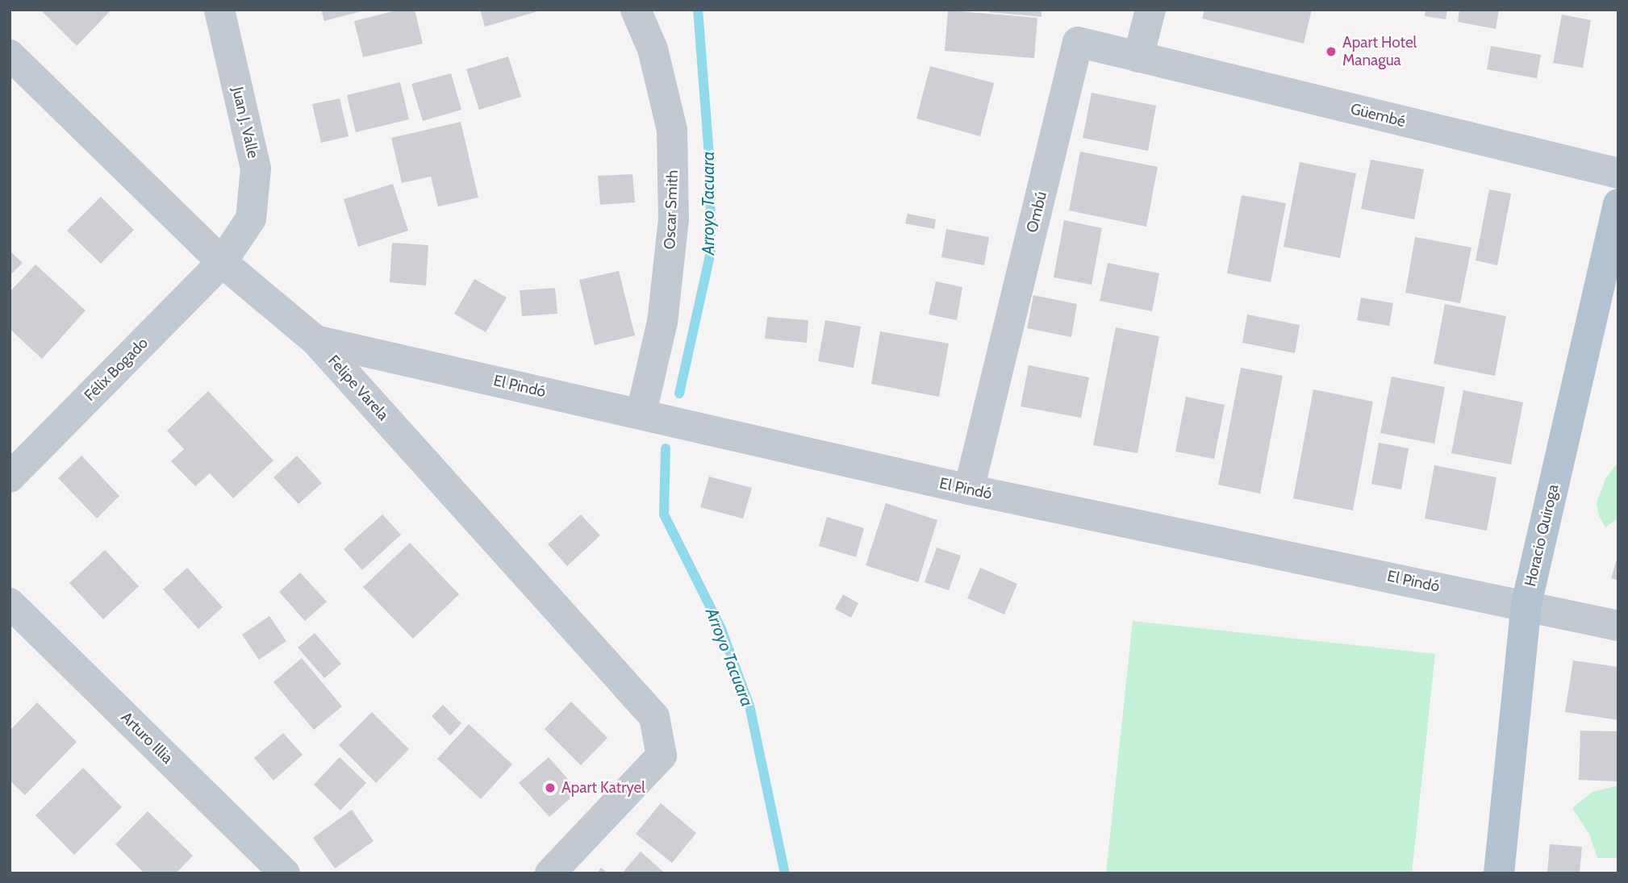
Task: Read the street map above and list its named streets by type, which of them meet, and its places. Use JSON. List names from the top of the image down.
{
  "streets": {
    "main road": ["Horacio Quiroga"],
    "street": [
      "Güembé",
      "Juan J. Valle",
      "Oscar Smith",
      "Ombú",
      "Félix Bogado",
      "El Pindó",
      "Felipe Varela",
      "Arturo Illia"
    ]
  },
  "crossings": [
    ["Güembé", "Ombú"],
    ["Juan J. Valle", "Félix Bogado"],
    ["Juan J. Valle", "Felipe Varela"],
    ["Oscar Smith", "El Pindó"],
    ["Ombú", "El Pindó"],
    ["Félix Bogado", "Felipe Varela"],
    ["El Pindó", "Felipe Varela"],
    ["El Pindó", "Horacio Quiroga"]
  ],
  "water": ["Arroyo Tacuara"],
  "places": ["Apart Hotel Managua", "Apart Katryel"]
}
